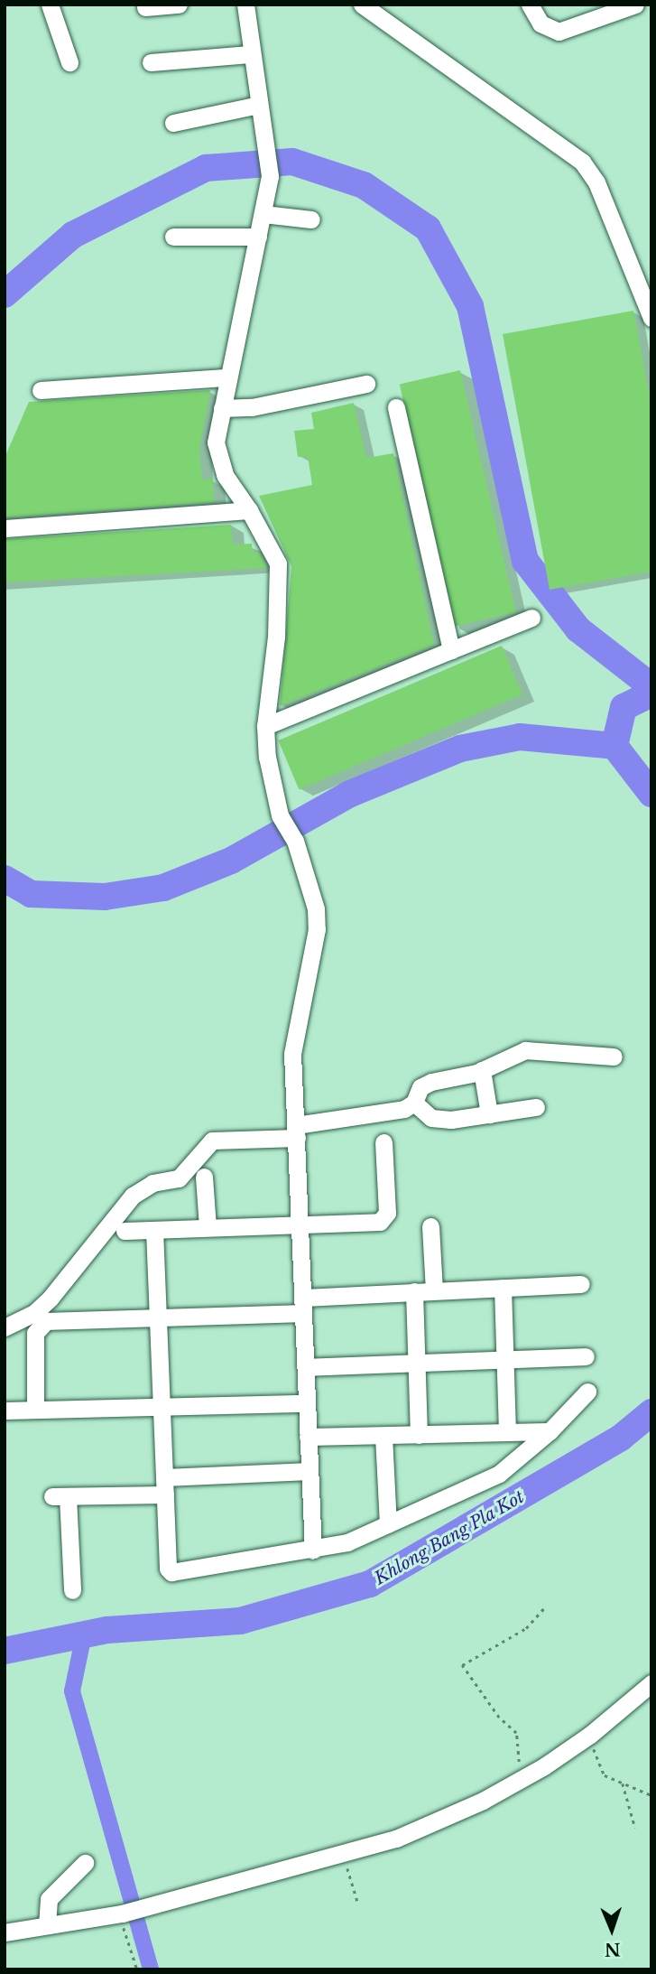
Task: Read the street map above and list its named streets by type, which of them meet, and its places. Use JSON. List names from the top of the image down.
{
  "water": ["Khlong Bang Pla Kot"],
  "north": "bottom"
}
